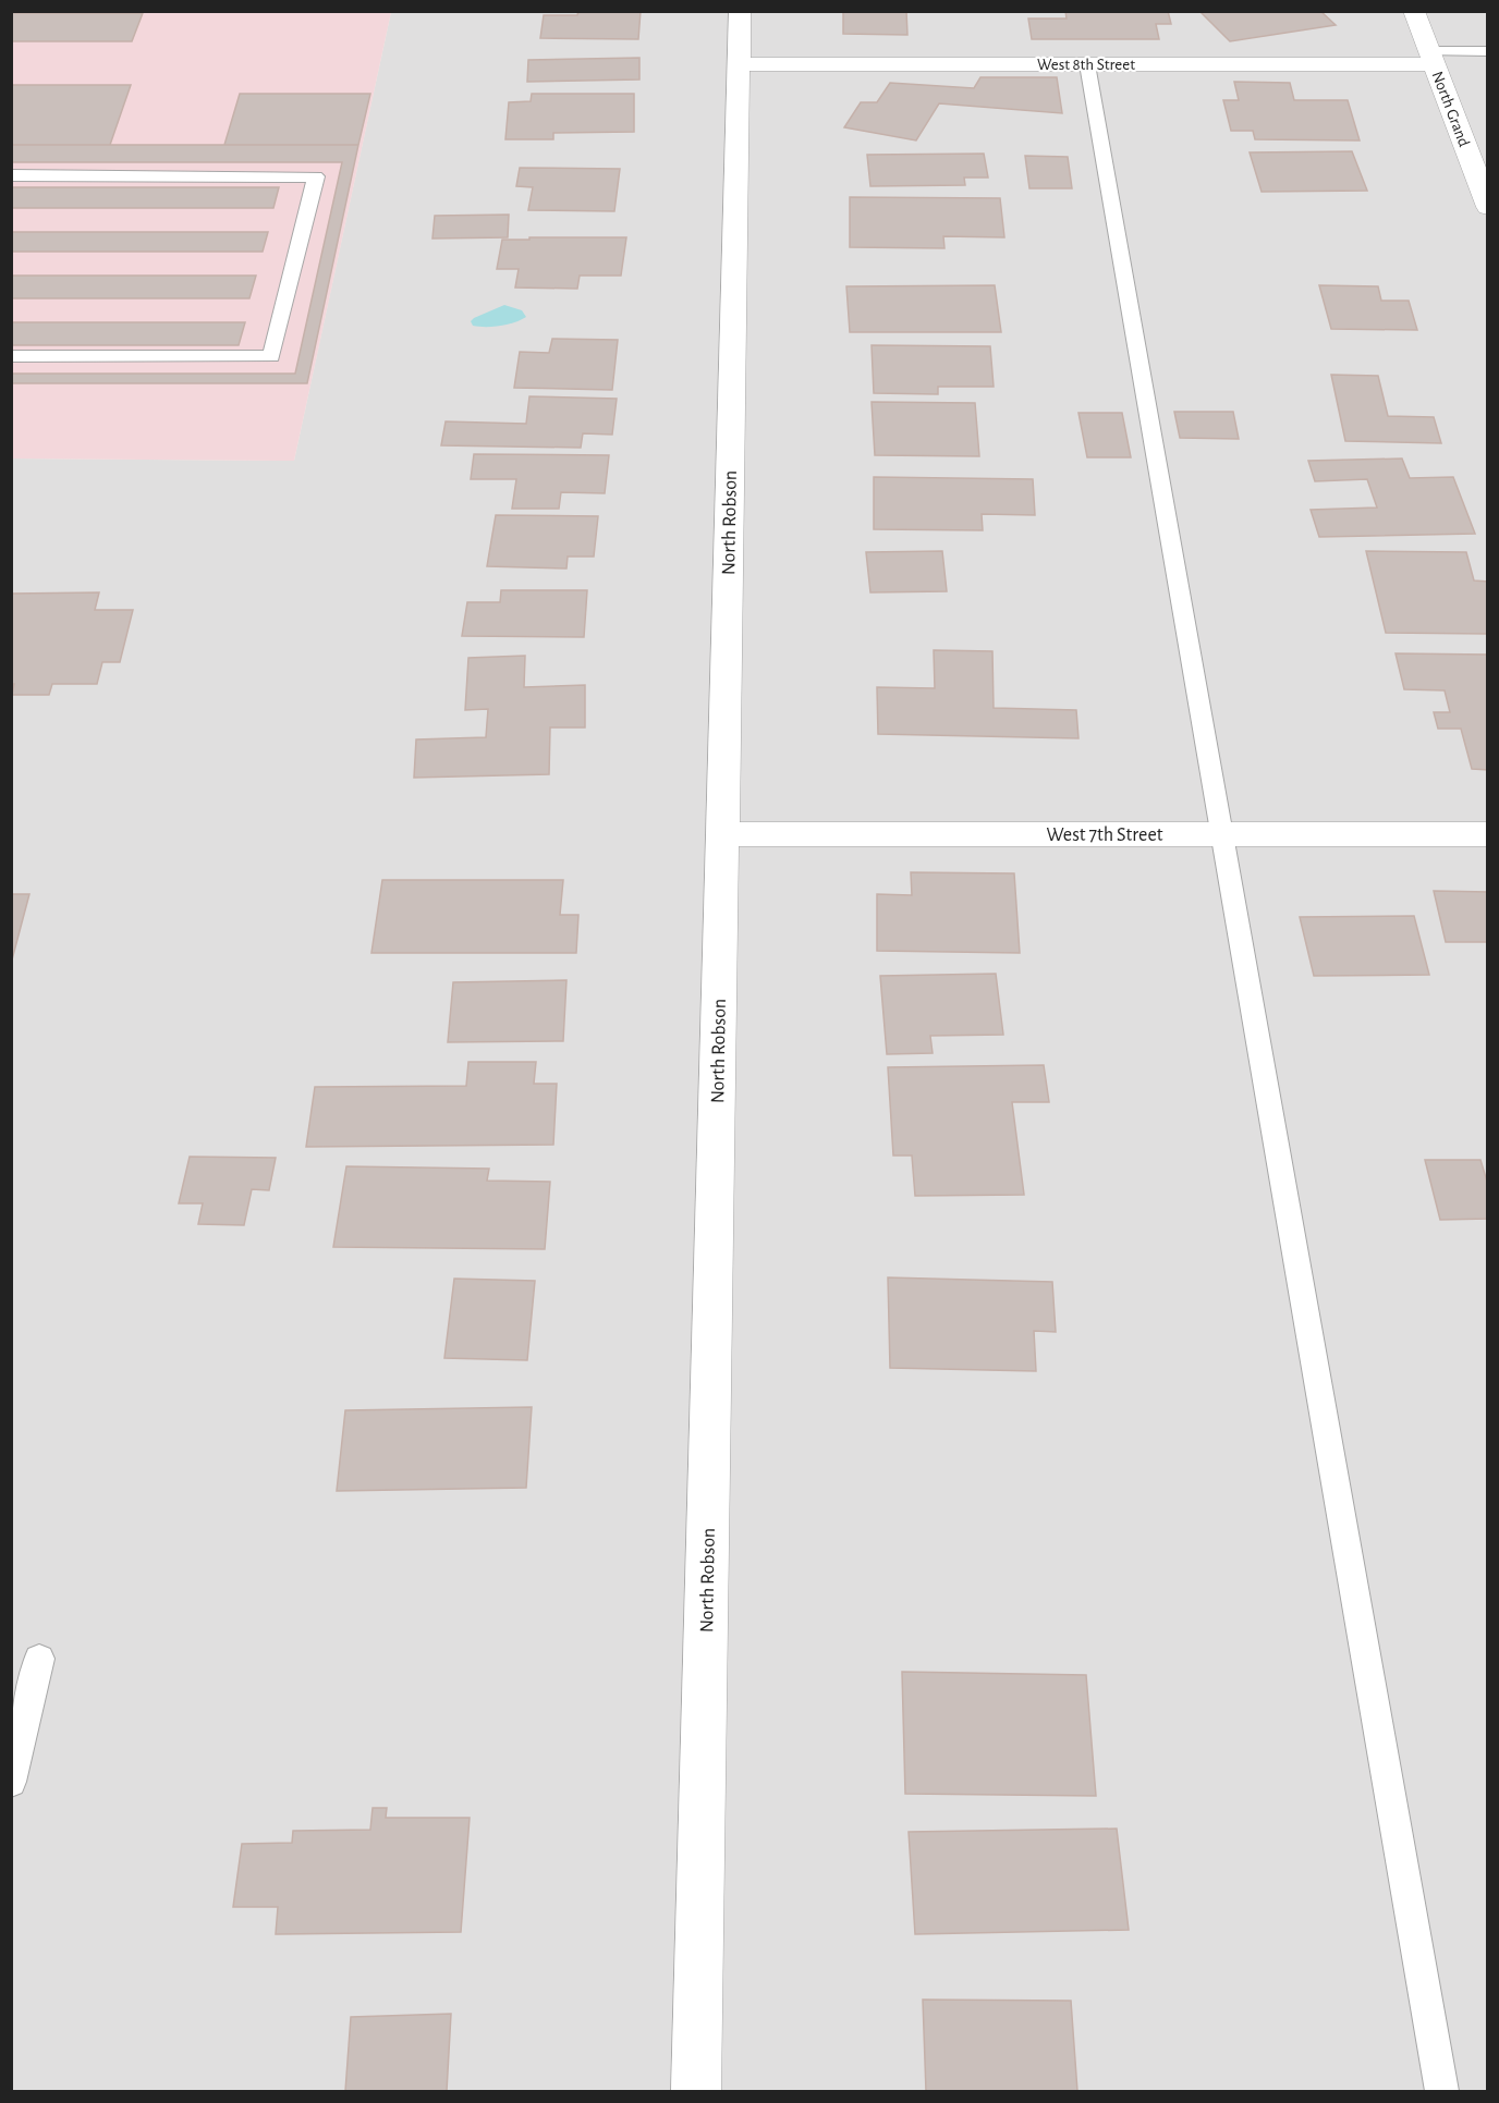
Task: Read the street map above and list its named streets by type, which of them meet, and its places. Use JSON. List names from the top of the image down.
{
  "streets": {
    "street": [
      "West 8th Street",
      "North Grand",
      "North Robson",
      "West 7th Street"
    ]
  },
  "crossings": [
    ["West 8th Street", "North Grand"],
    ["West 8th Street", "North Robson"],
    ["North Robson", "West 7th Street"]
  ]
}
